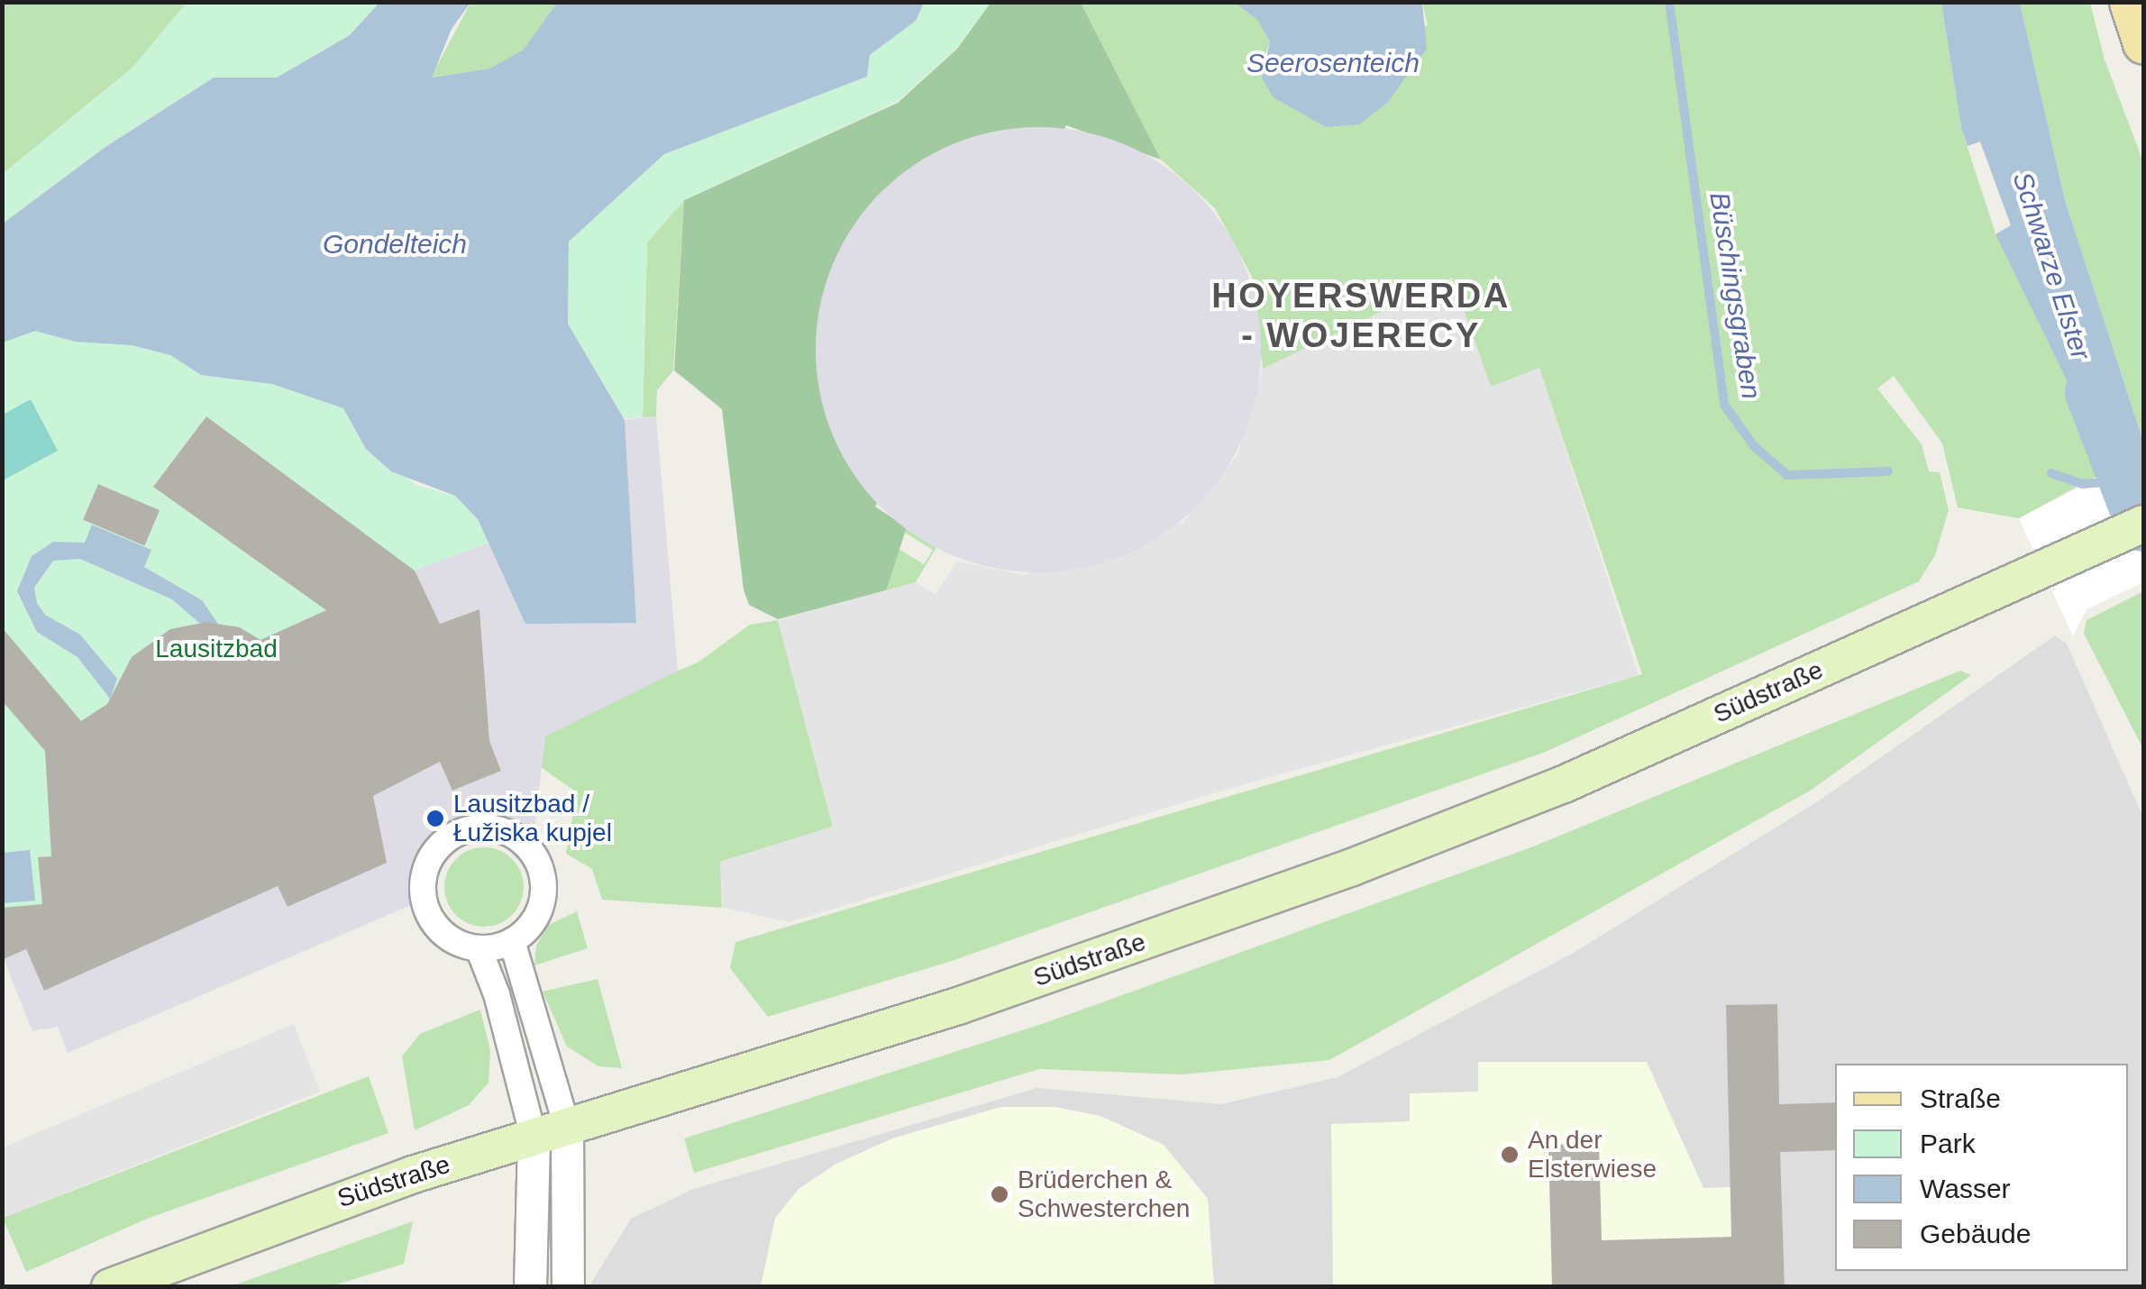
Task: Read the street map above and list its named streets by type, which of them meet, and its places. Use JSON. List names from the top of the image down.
{
  "streets": {
    "main road": ["Südstraße"]
  },
  "districts": ["HOYERSWERDA - WOJERECY"],
  "water": [
    "Seerosenteich",
    "Gondelteich",
    "Schwarze Elster",
    "Büschingsgraben"
  ],
  "parks": ["Lausitzbad"],
  "places": ["Lausitzbad / Łužiska kupjel", "An der Elsterwiese", "Brüderchen & Schwesterchen"],
  "legend": [
    "Straße",
    "Park",
    "Wasser",
    "Gebäude"
  ]
}
